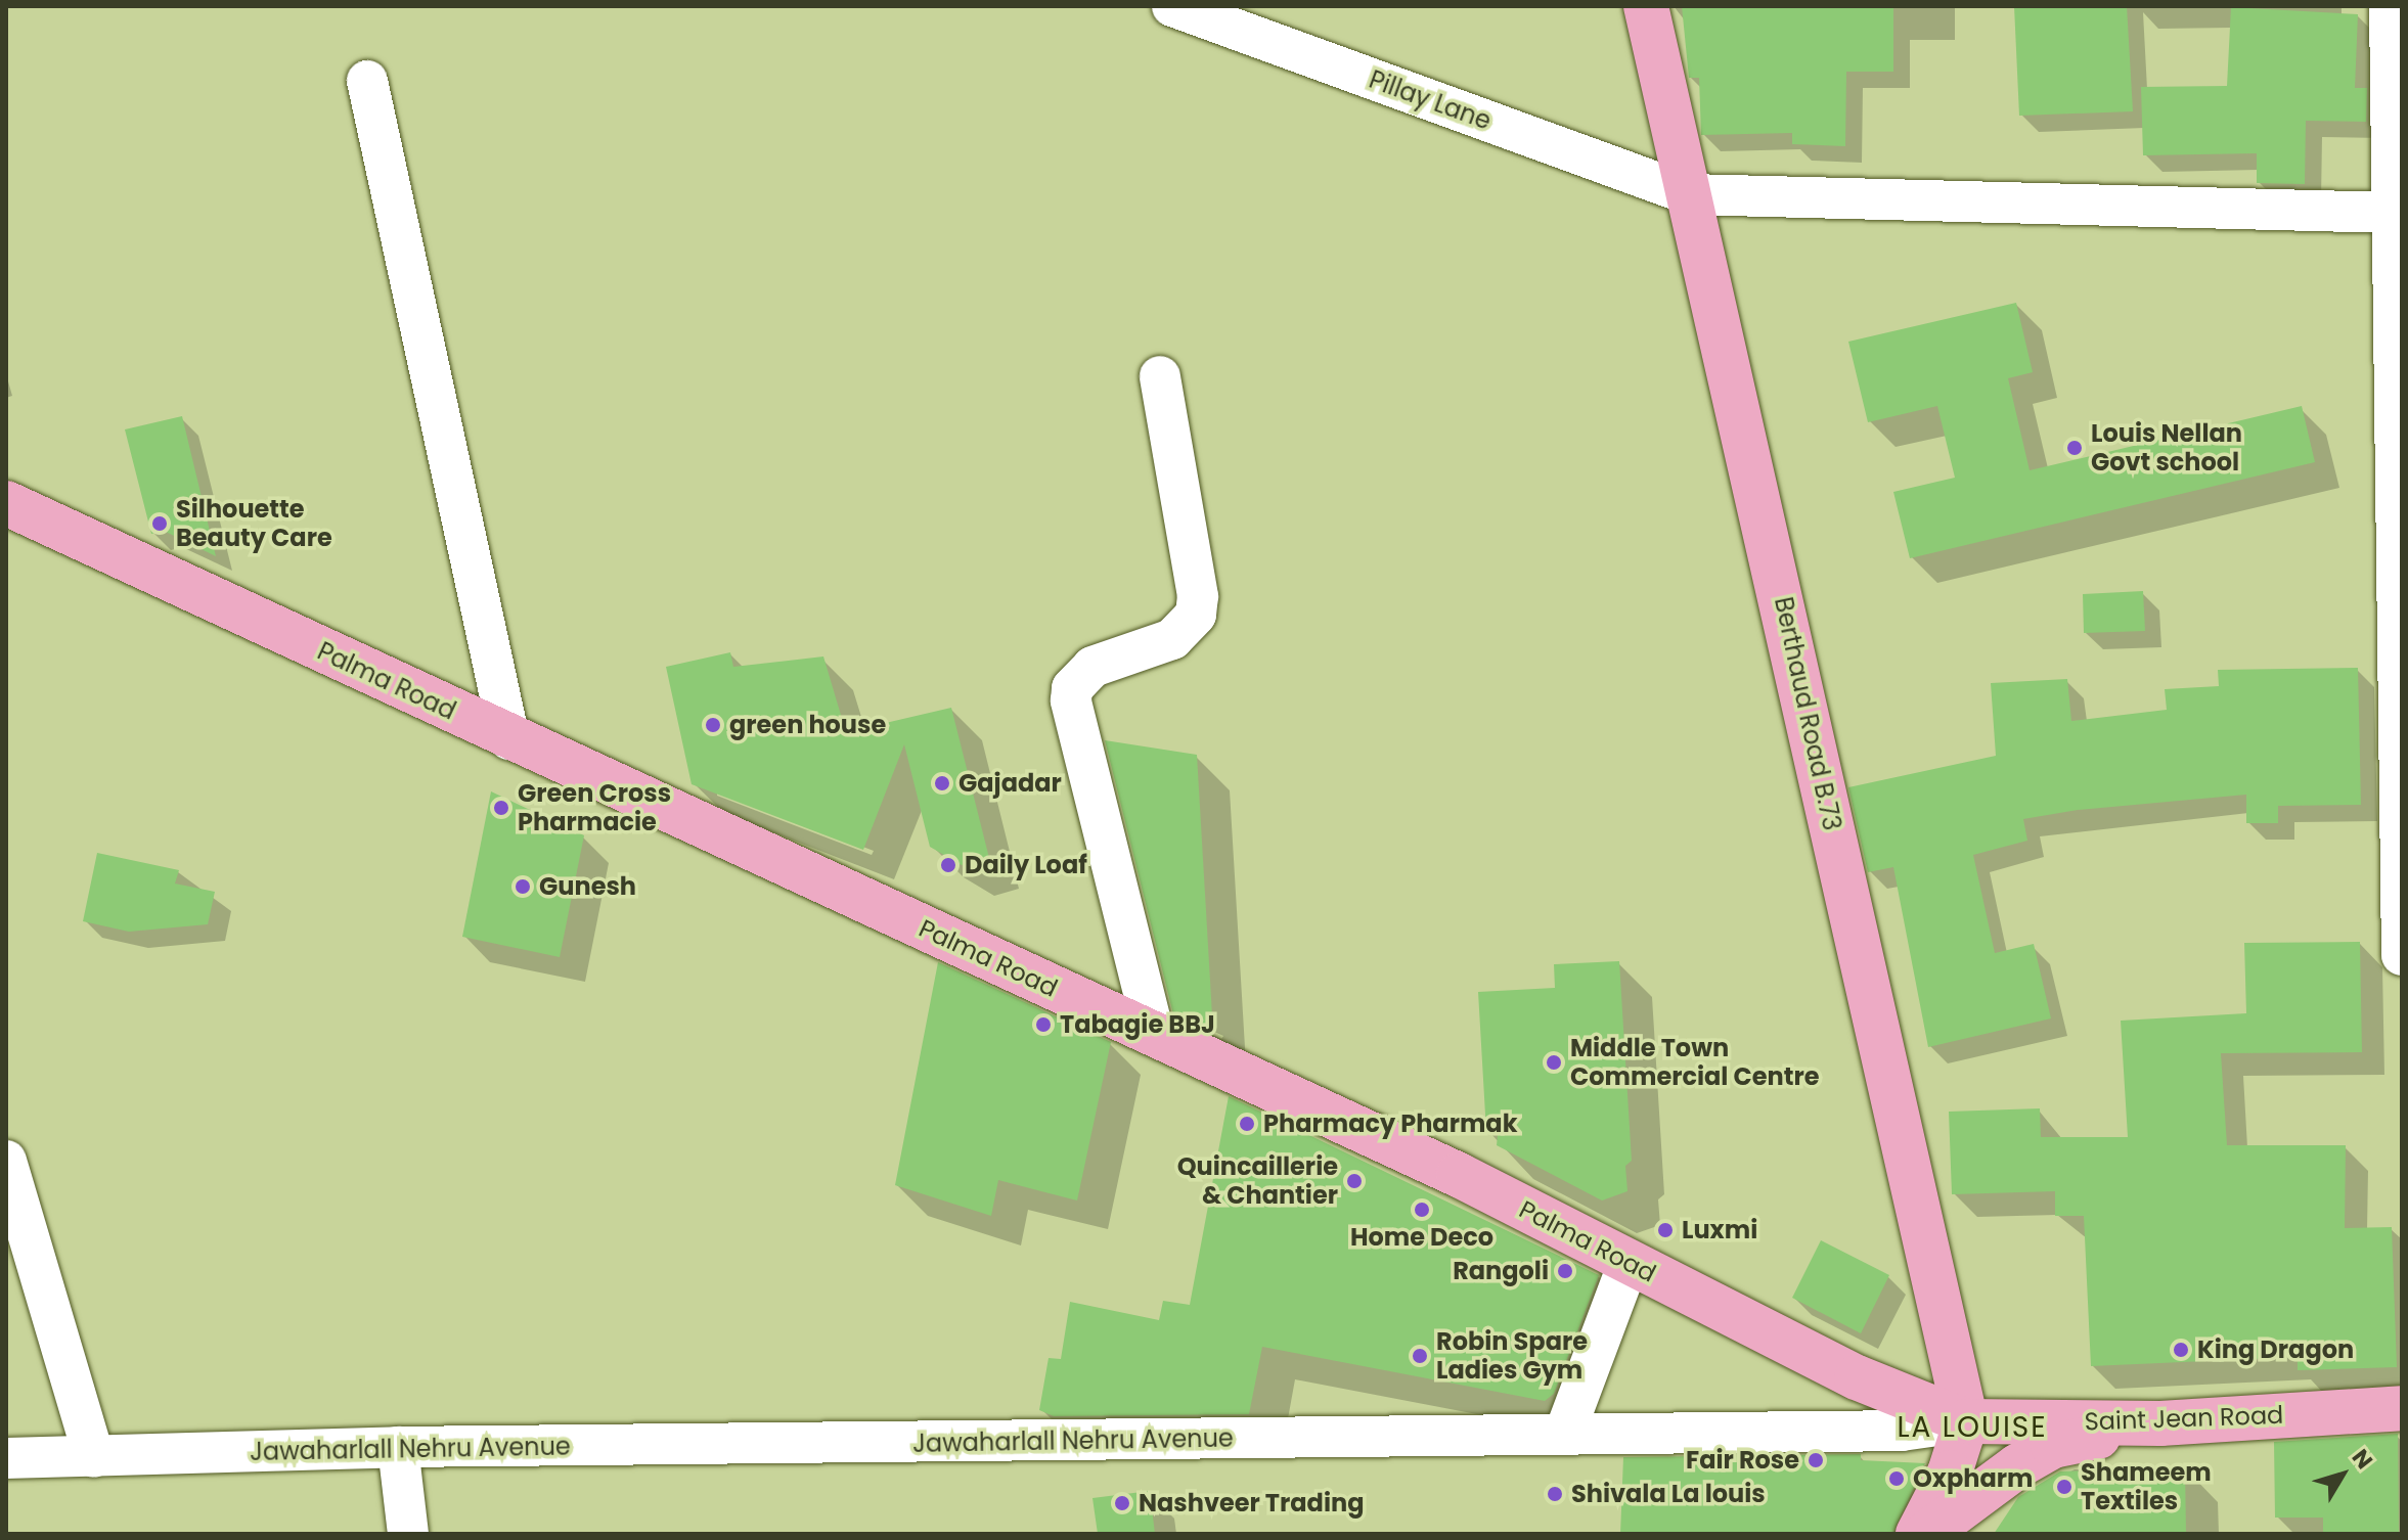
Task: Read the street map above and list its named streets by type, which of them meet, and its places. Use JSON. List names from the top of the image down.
{
  "streets": {
    "main road": ["Palma Road", "Berthaud Road B.73", "Saint Jean Road"],
    "street": ["Pillay Lane", "Jawaharlall Nehru Avenue"]
  },
  "crossings": [
    ["Pillay Lane", "Berthaud Road B.73"],
    ["Palma Road", "Berthaud Road B.73"],
    ["Palma Road", "Saint Jean Road"],
    ["Palma Road", "Jawaharlall Nehru Avenue"],
    ["Berthaud Road B.73", "Saint Jean Road"],
    ["Berthaud Road B.73", "Jawaharlall Nehru Avenue"],
    ["Saint Jean Road", "Jawaharlall Nehru Avenue"]
  ],
  "districts": ["LA LOUISE"],
  "places": [
    "Louis Nellan Govt school",
    "Silhouette Beauty Care",
    "green house",
    "Gajadar",
    "Green Cross Pharmacie",
    "Daily Loaf",
    "Gunesh",
    "Tabagie BBJ",
    "Middle Town Commercial Centre",
    "Pharmacy Pharmak",
    "Quincaillerie & Chantier",
    "Home Deco",
    "Luxmi",
    "Rangoli",
    "King Dragon",
    "Robin Spare Ladies Gym",
    "Fair Rose",
    "Oxpharm",
    "Shameem Textiles",
    "Shivala La louis",
    "Nashveer Trading"
  ],
  "north": "top right"
}
